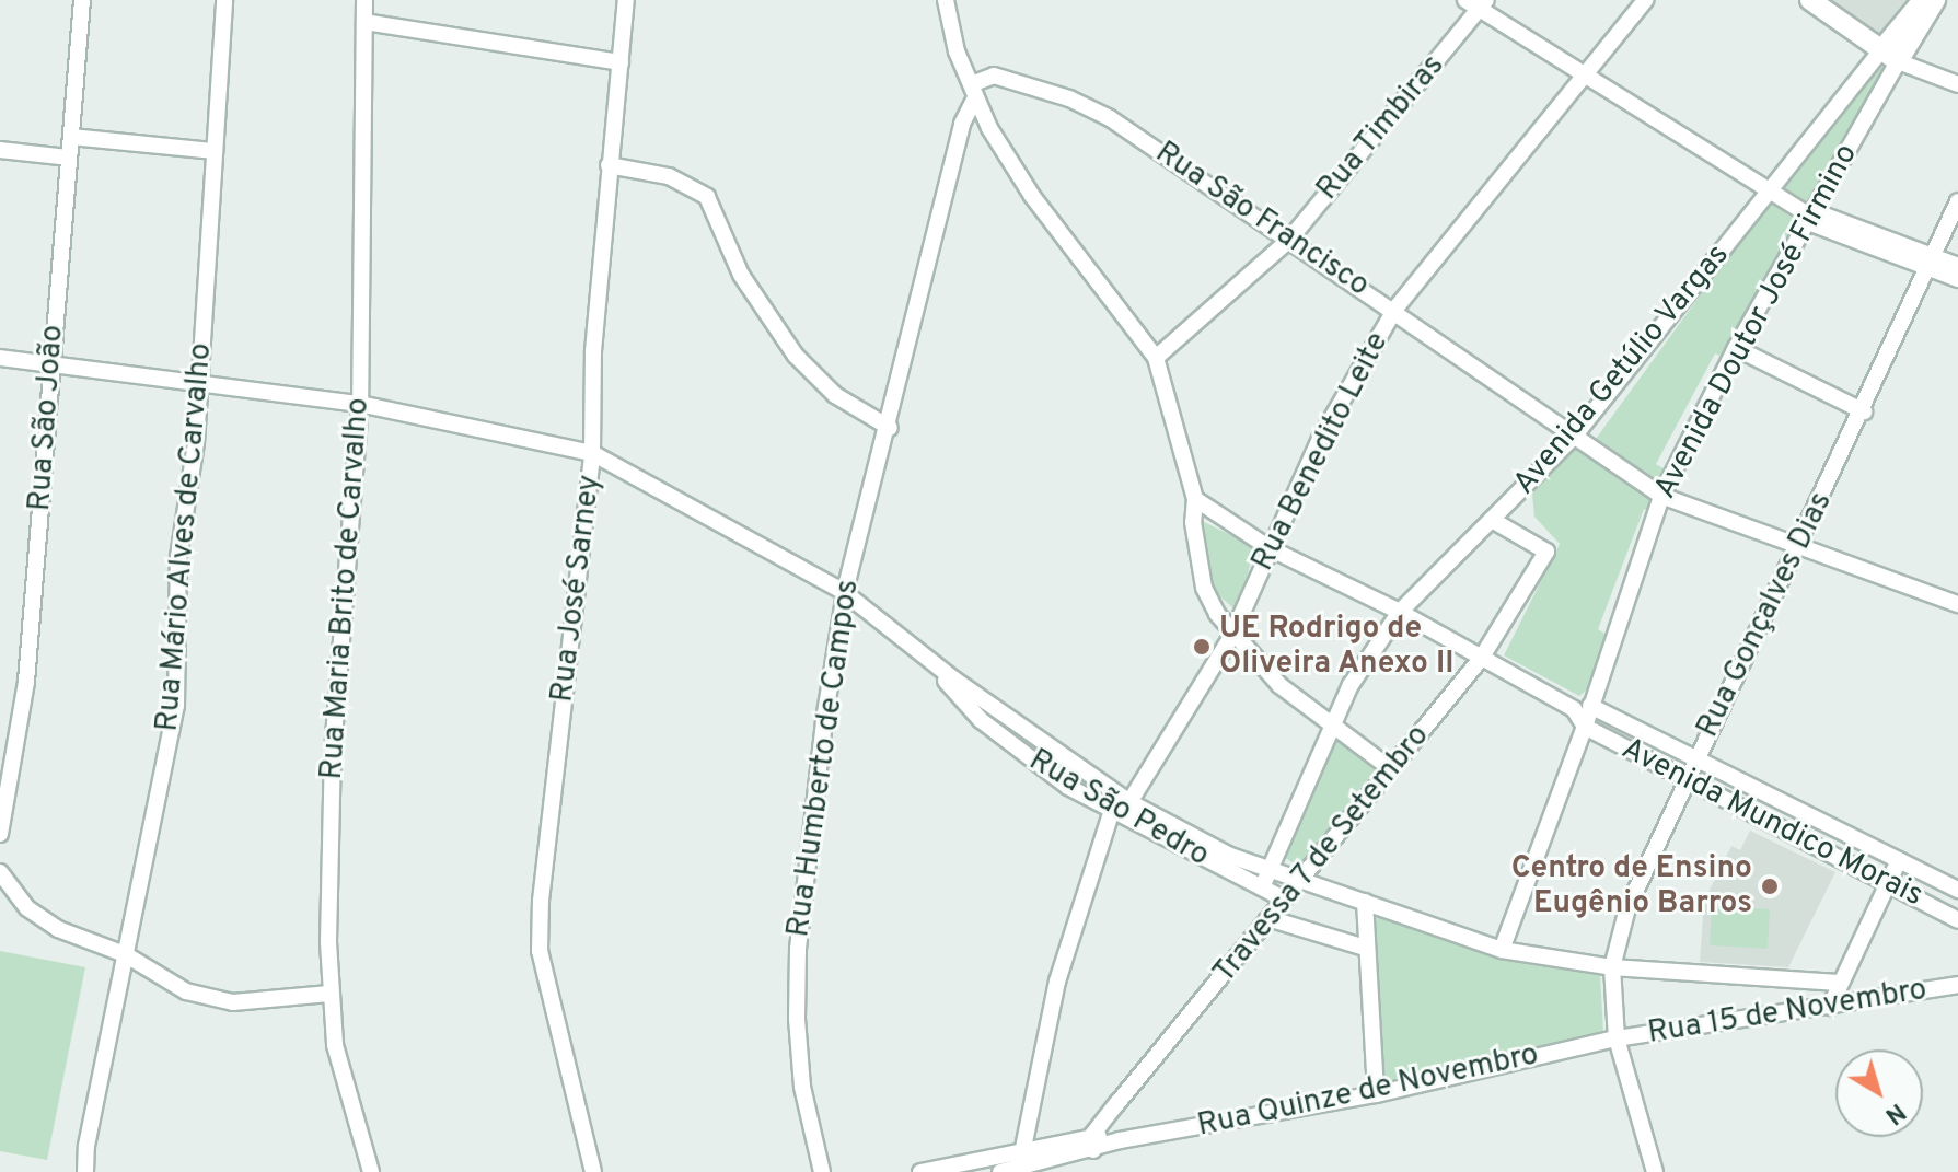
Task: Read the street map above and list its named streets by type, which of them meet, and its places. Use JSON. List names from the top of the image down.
{
  "streets": {
    "street": [
      "Rua Timbiras",
      "Rua São Francisco",
      "Avenida Doutor José Firmino",
      "Avenida Getúlio Vargas",
      "Rua São João",
      "Rua Benedito Leite",
      "Rua Mário Alves de Carvalho",
      "Rua Maria Brito de Carvalho",
      "Rua José Sarney",
      "Rua Gonçalves Dias",
      "Rua Humberto de Campos",
      "Rua São Pedro",
      "Avenida Mundico Morais",
      "Travessa 7 de Setembro",
      "Rua 15 de Novembro",
      "Rua Quinze de Novembro"
    ]
  },
  "crossings": [
    ["Rua Timbiras", "Rua São Francisco"],
    ["Rua São Francisco", "Avenida Doutor José Firmino"],
    ["Rua São Francisco", "Avenida Getúlio Vargas"],
    ["Rua São Francisco", "Rua Benedito Leite"],
    ["Rua São Francisco", "Rua Gonçalves Dias"],
    ["Rua São Francisco", "Rua Humberto de Campos"],
    ["Avenida Doutor José Firmino", "Avenida Getúlio Vargas"],
    ["Avenida Doutor José Firmino", "Avenida Mundico Morais"],
    ["Avenida Getúlio Vargas", "Rua São Pedro"],
    ["Avenida Getúlio Vargas", "Avenida Mundico Morais"],
    ["Avenida Getúlio Vargas", "Travessa 7 de Setembro"],
    ["Rua São João", "Rua São Pedro"],
    ["Rua Benedito Leite", "Rua São Pedro"],
    ["Rua Benedito Leite", "Avenida Mundico Morais"],
    ["Rua Mário Alves de Carvalho", "Rua São Pedro"],
    ["Rua Maria Brito de Carvalho", "Rua São Pedro"],
    ["Rua José Sarney", "Rua São Pedro"],
    ["Rua Gonçalves Dias", "Rua São Pedro"],
    ["Rua Gonçalves Dias", "Avenida Mundico Morais"],
    ["Rua Gonçalves Dias", "Rua 15 de Novembro"],
    ["Rua Gonçalves Dias", "Rua Quinze de Novembro"],
    ["Rua Humberto de Campos", "Rua São Pedro"],
    ["Rua São Pedro", "Travessa 7 de Setembro"],
    ["Avenida Mundico Morais", "Travessa 7 de Setembro"],
    ["Travessa 7 de Setembro", "Rua Quinze de Novembro"],
    ["Rua 15 de Novembro", "Rua Quinze de Novembro"]
  ],
  "places": ["UE Rodrigo de Oliveira Anexo II", "Centro de Ensino Eugênio Barros"],
  "north": "bottom right"
}
